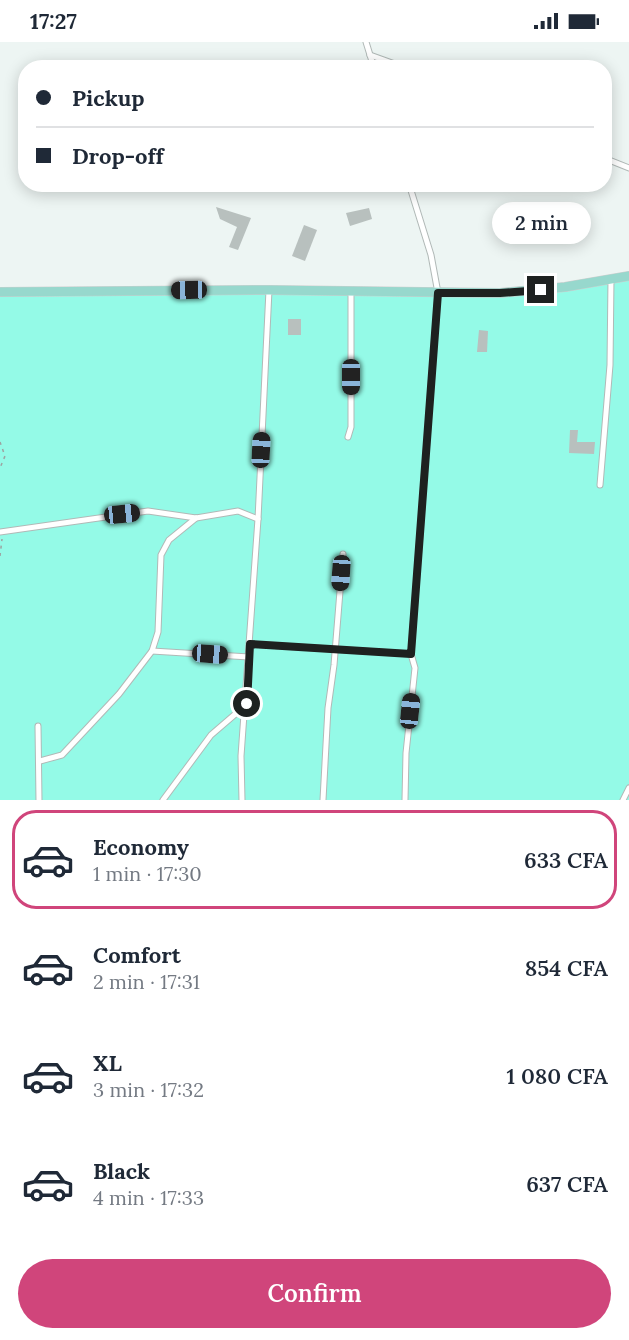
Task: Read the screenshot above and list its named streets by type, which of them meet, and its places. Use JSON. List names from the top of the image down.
{
  "page": {
    "status": "17:27",
    "banner": ["Pickup", "Drop-off"],
    "bubble": "2 min",
    "list": [
      {
        "name": "Economy",
        "note": "1 min · 17:30",
        "value": "633 CFA"
      },
      {
        "name": "Comfort",
        "note": "2 min · 17:31",
        "value": "854 CFA"
      },
      {
        "name": "XL",
        "note": "3 min · 17:32",
        "value": "1 080 CFA"
      },
      {
        "name": "Black",
        "note": "4 min · 17:33",
        "value": "637 CFA"
      }
    ],
    "buttons": "Confirm"
  }
}
